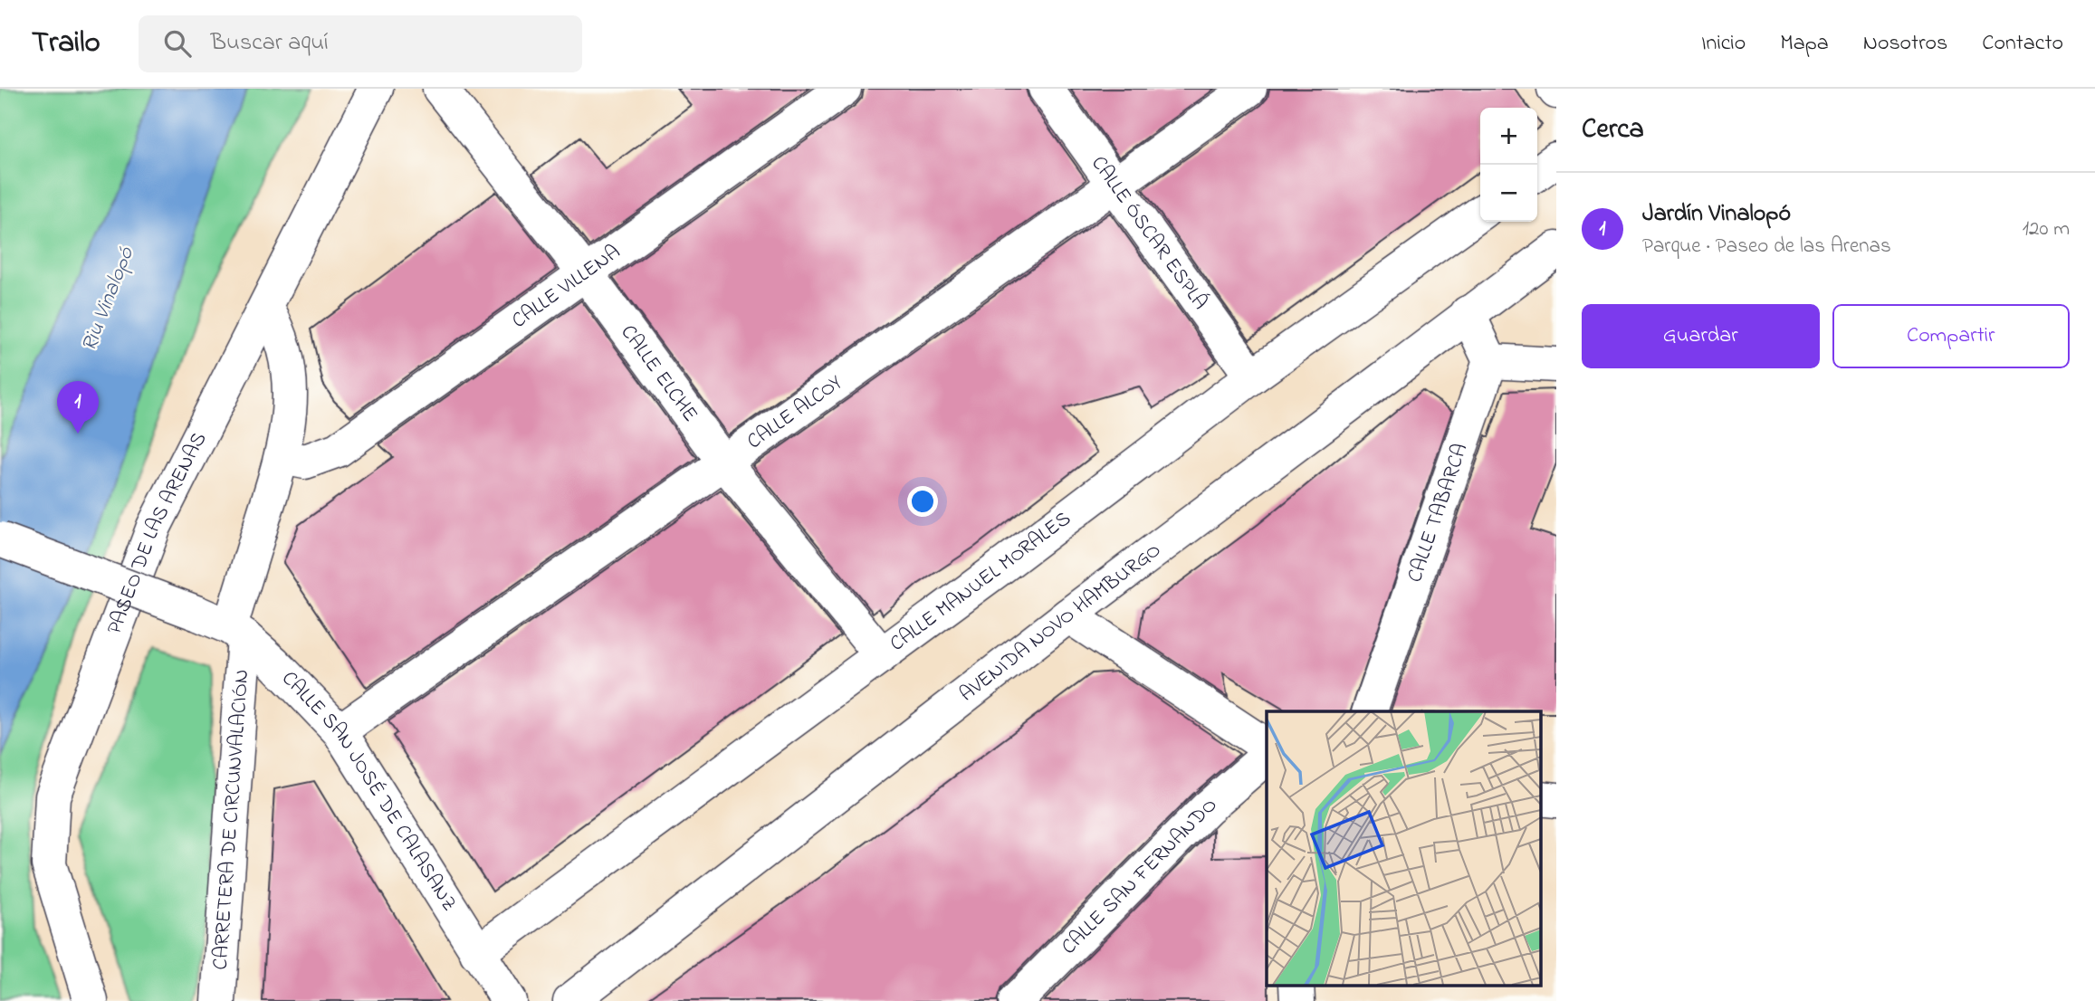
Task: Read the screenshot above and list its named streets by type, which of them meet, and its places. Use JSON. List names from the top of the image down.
{
  "streets": {
    "street": [
      "CALLE ÓSCAR ESPLÁ",
      "CALLE VILLENA",
      "CALLE ELCHE",
      "CALLE ALCOY",
      "CALLE TABARCA",
      "PASEO DE LAS ARENAS",
      "CALLE MANUEL MORALES",
      "AVENIDA NOVO HAMBURGO",
      "CALLE SAN JOSÉ DE CALASANZ",
      "CARRETERA DE CIRCUNVALACIÓN",
      "CALLE SAN FERNANDO"
    ]
  },
  "crossings": [
    ["CALLE ÓSCAR ESPLÁ", "CALLE ALCOY"],
    ["CALLE ÓSCAR ESPLÁ", "CALLE MANUEL MORALES"],
    ["CALLE VILLENA", "CALLE ELCHE"],
    ["CALLE VILLENA", "CARRETERA DE CIRCUNVALACIÓN"],
    ["CALLE ELCHE", "CALLE ALCOY"],
    ["CALLE ELCHE", "CALLE MANUEL MORALES"],
    ["CALLE ALCOY", "CALLE SAN JOSÉ DE CALASANZ"],
    ["PASEO DE LAS ARENAS", "CARRETERA DE CIRCUNVALACIÓN"],
    ["CALLE MANUEL MORALES", "CALLE SAN JOSÉ DE CALASANZ"],
    ["CALLE SAN JOSÉ DE CALASANZ", "CARRETERA DE CIRCUNVALACIÓN"]
  ],
  "water": ["Riu Vinalopó"],
  "page": {
    "header": "Trailo",
    "search": "Buscar aquí",
    "nav": [
      "Inicio",
      "Mapa",
      "Nosotros",
      "Contacto"
    ],
    "heading": "Cerca",
    "map_buttons": ["+", "−"],
    "list": [
      {
        "mark": "1",
        "name": "Jardín Vinalopó",
        "note": "Parque · Paseo de las Arenas",
        "value": "120 m"
      }
    ],
    "buttons": ["Guardar", "Compartir"],
    "pins": "1"
  }
}
